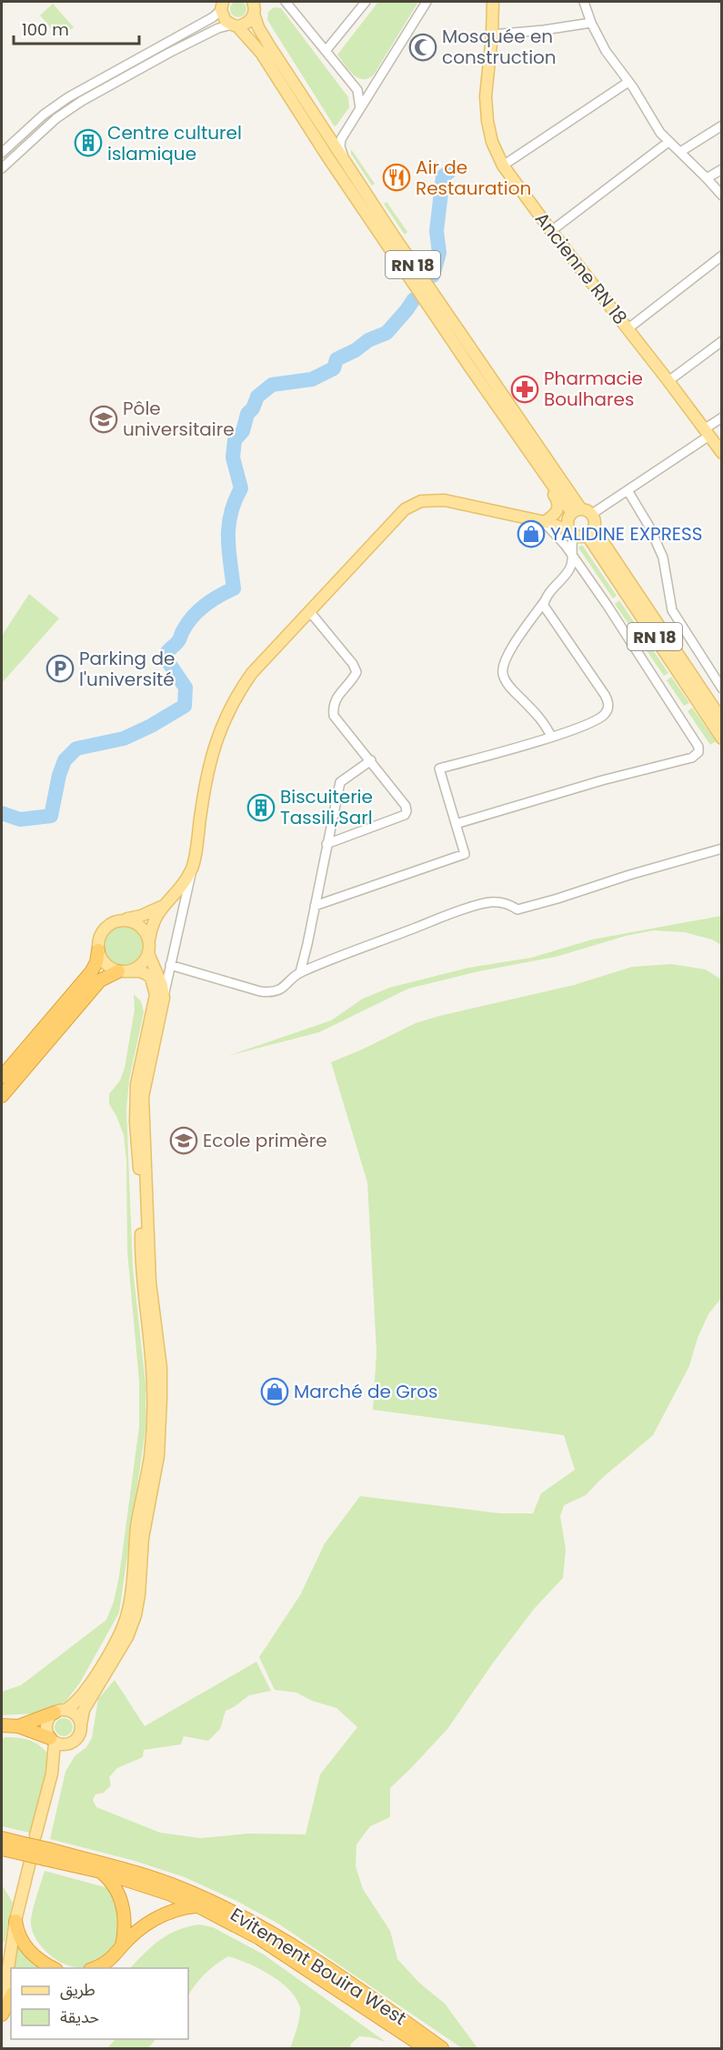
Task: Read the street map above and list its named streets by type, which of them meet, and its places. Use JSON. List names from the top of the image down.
{
  "streets": {
    "highway": ["Evitement Bouira West"],
    "main road": ["RN 18", "Ancienne RN 18"]
  },
  "places": {
    "mosque": ["Mosquée en construction"],
    "building": ["Centre culturel islamique", "Biscuiterie Tassili,Sarl"],
    "restaurant": ["Air de Restauration"],
    "pharmacy": ["Pharmacie Boulhares"],
    "school or university": ["Pôle universitaire", "Ecole primère"],
    "shop": ["YALIDINE EXPRESS", "Marché de Gros"],
    "parking": ["Parking de l'université"]
  },
  "legend": ["طريق", "حديقة"],
  "scale_bar": "100 m"
}
